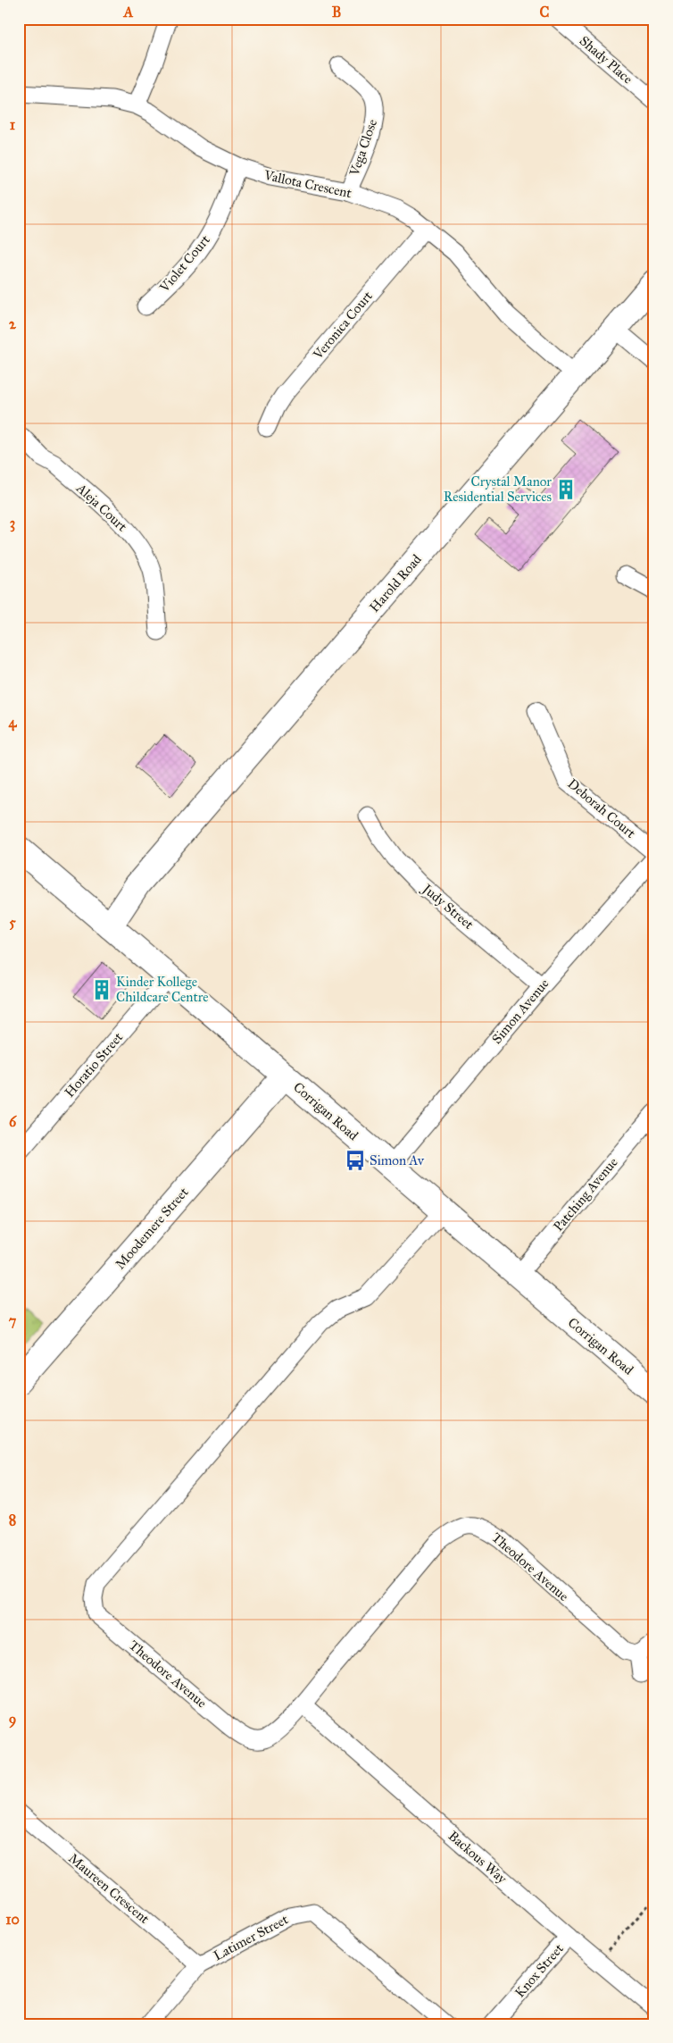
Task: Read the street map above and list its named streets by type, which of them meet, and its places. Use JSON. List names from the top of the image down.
{
  "streets": {
    "street": [
      "Shady Place",
      "Vega Close",
      "Vallota Crescent",
      "Violet Court",
      "Veronica Court",
      "Aleja Court",
      "Harold Road",
      "Deborah Court",
      "Judy Street",
      "Simon Avenue",
      "Horatio Street",
      "Corrigan Road",
      "Patching Avenue",
      "Moodemere Street",
      "Theodore Avenue",
      "Backous Way",
      "Maureen Crescent",
      "Latimer Street",
      "Knox Street"
    ]
  },
  "crossings": [
    ["Vega Close", "Vallota Crescent"],
    ["Vallota Crescent", "Violet Court"],
    ["Vallota Crescent", "Veronica Court"],
    ["Vallota Crescent", "Harold Road"],
    ["Harold Road", "Corrigan Road"],
    ["Judy Street", "Simon Avenue"],
    ["Simon Avenue", "Corrigan Road"],
    ["Horatio Street", "Corrigan Road"],
    ["Corrigan Road", "Patching Avenue"],
    ["Corrigan Road", "Moodemere Street"],
    ["Corrigan Road", "Theodore Avenue"],
    ["Theodore Avenue", "Backous Way"],
    ["Backous Way", "Knox Street"],
    ["Maureen Crescent", "Latimer Street"]
  ],
  "places": {
    "building": ["Crystal Manor Residential Services", "Kinder Kollege Childcare Centre"],
    "bus stop": ["Simon Av"]
  },
  "grid": {
    "columns": ["A", "B", "C"],
    "rows": [
      "1",
      "2",
      "3",
      "4",
      "5",
      "6",
      "7",
      "8",
      "9",
      "10"
    ]
  }
}
